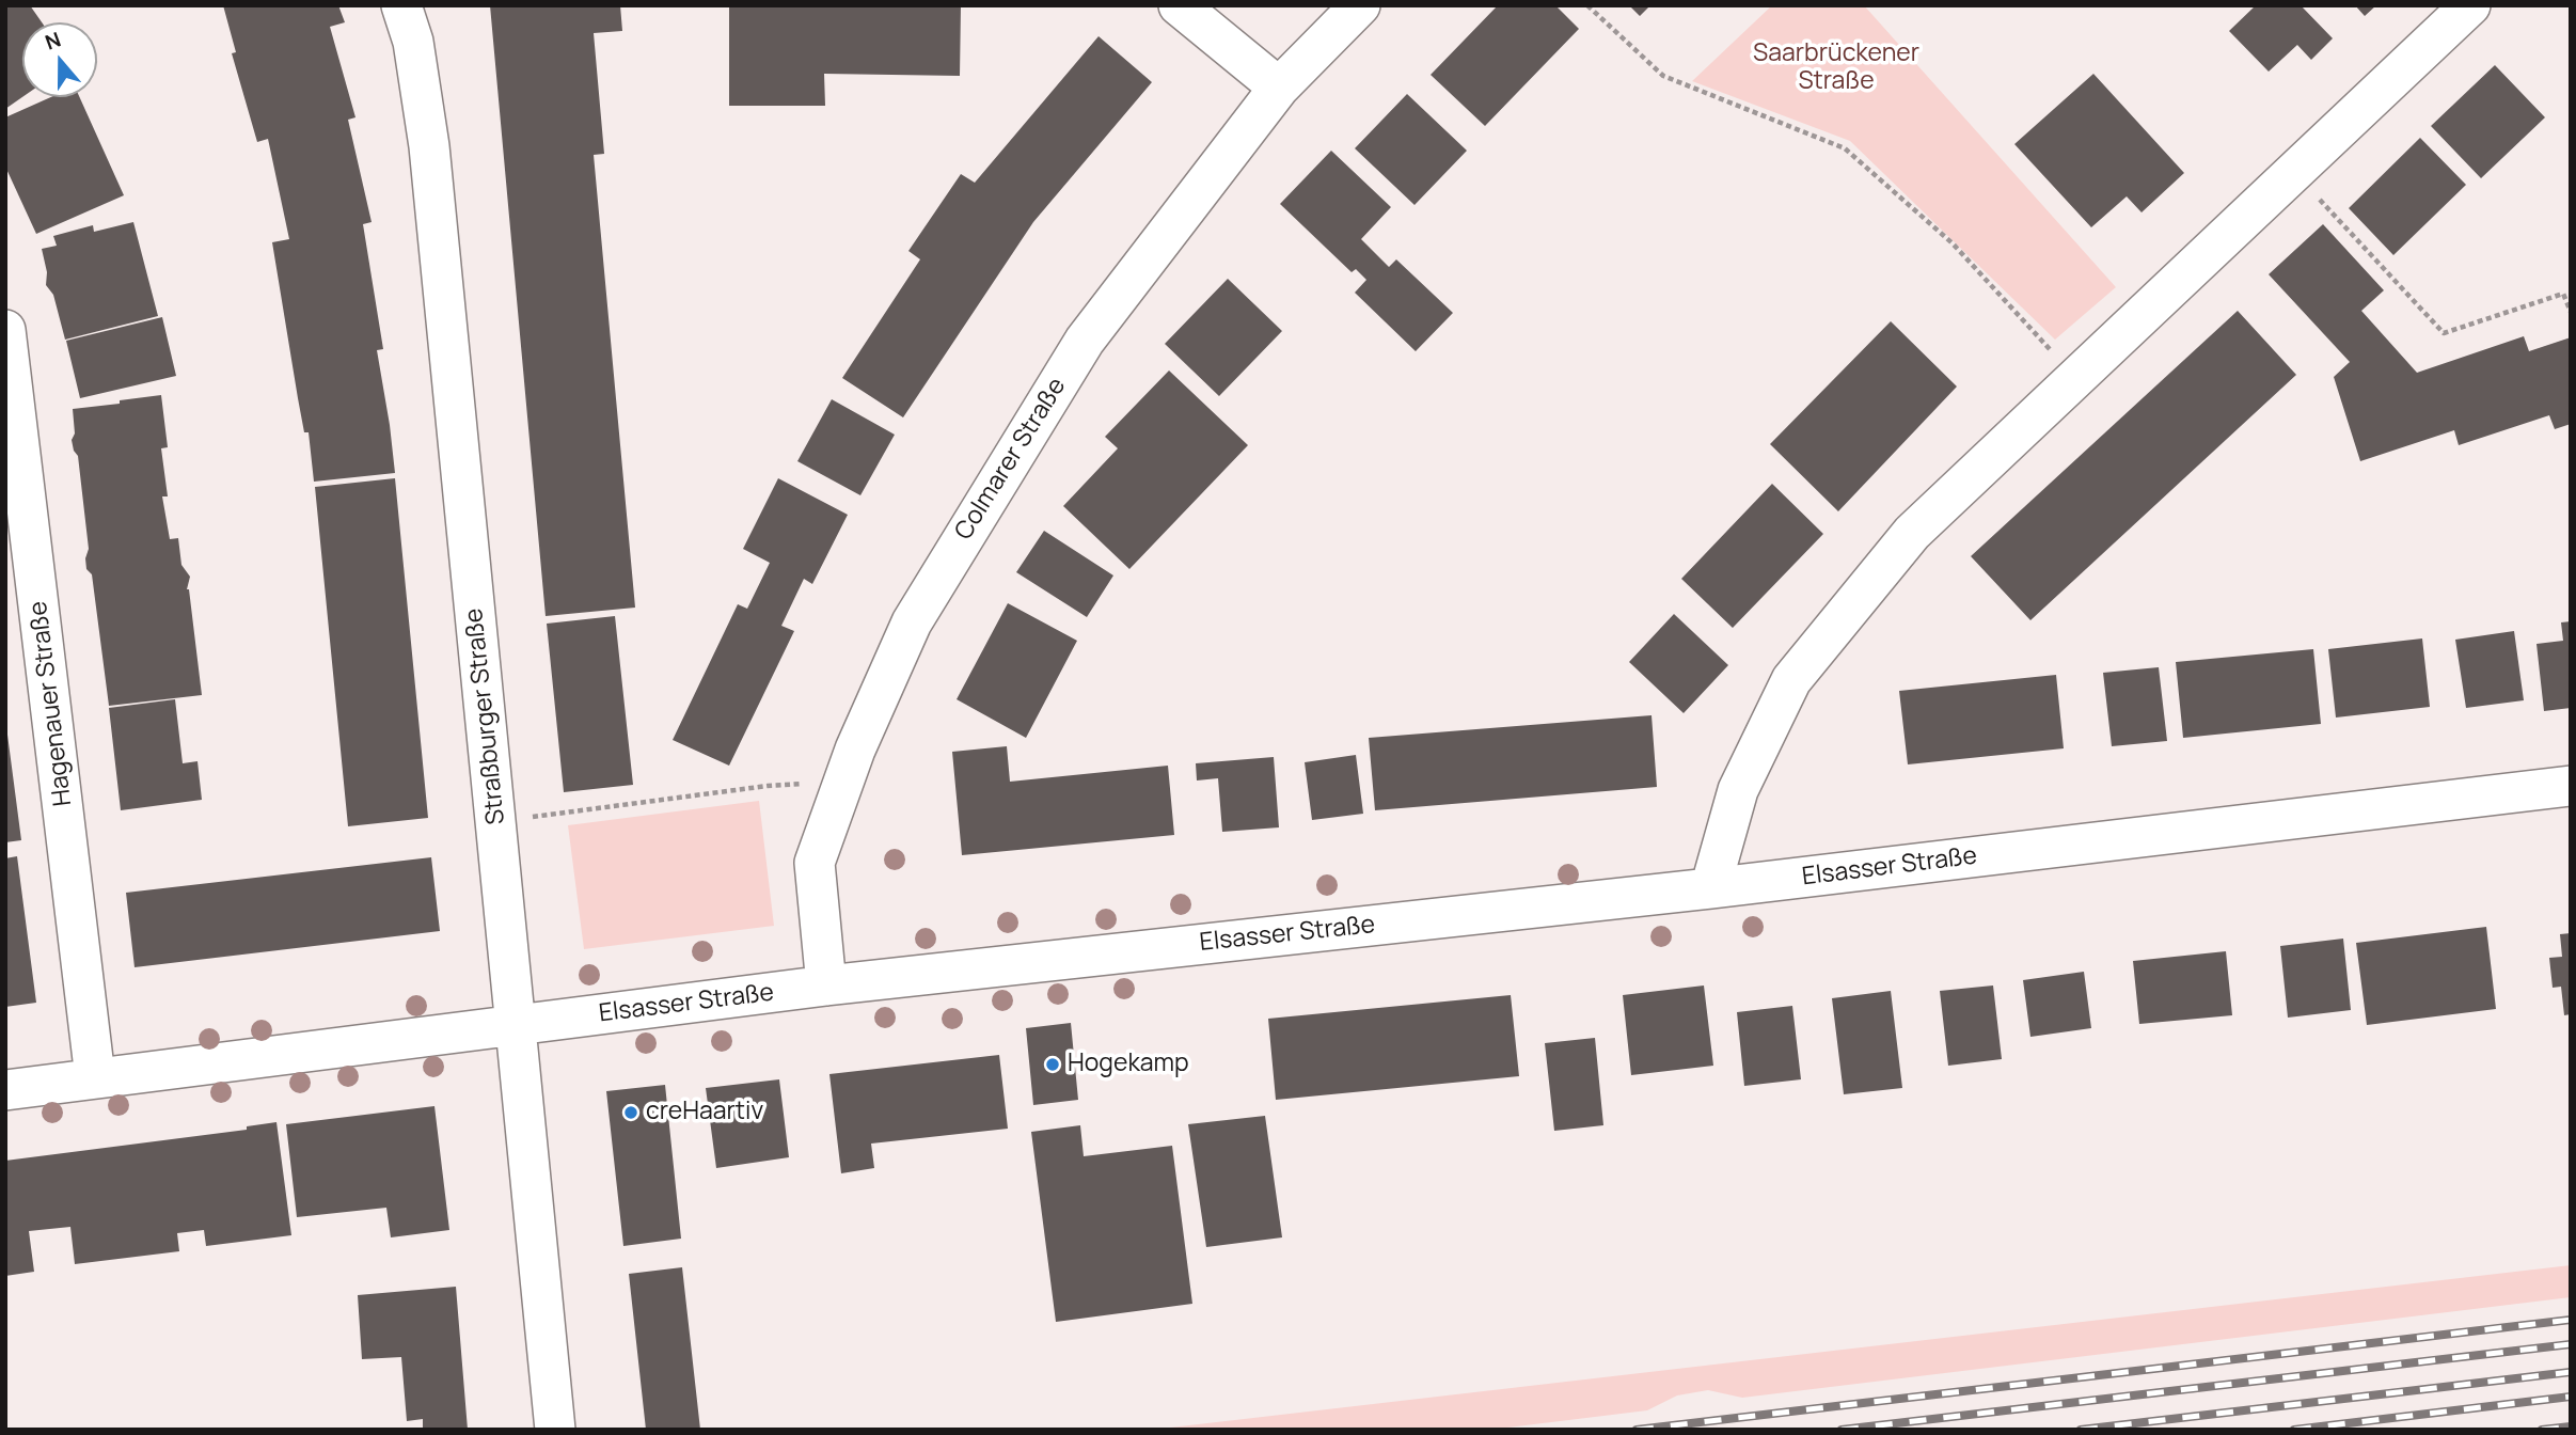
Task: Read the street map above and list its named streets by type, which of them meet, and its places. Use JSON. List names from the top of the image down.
{
  "streets": {
    "street": [
      "Colmarer Straße",
      "Hagenauer Straße",
      "Straßburger Straße",
      "Elsasser Straße"
    ]
  },
  "crossings": [
    ["Colmarer Straße", "Elsasser Straße"],
    ["Hagenauer Straße", "Elsasser Straße"],
    ["Straßburger Straße", "Elsasser Straße"]
  ],
  "parks": ["Saarbrückener Straße"],
  "places": ["Hogekamp", "creHaartiv"],
  "north": "top"
}
